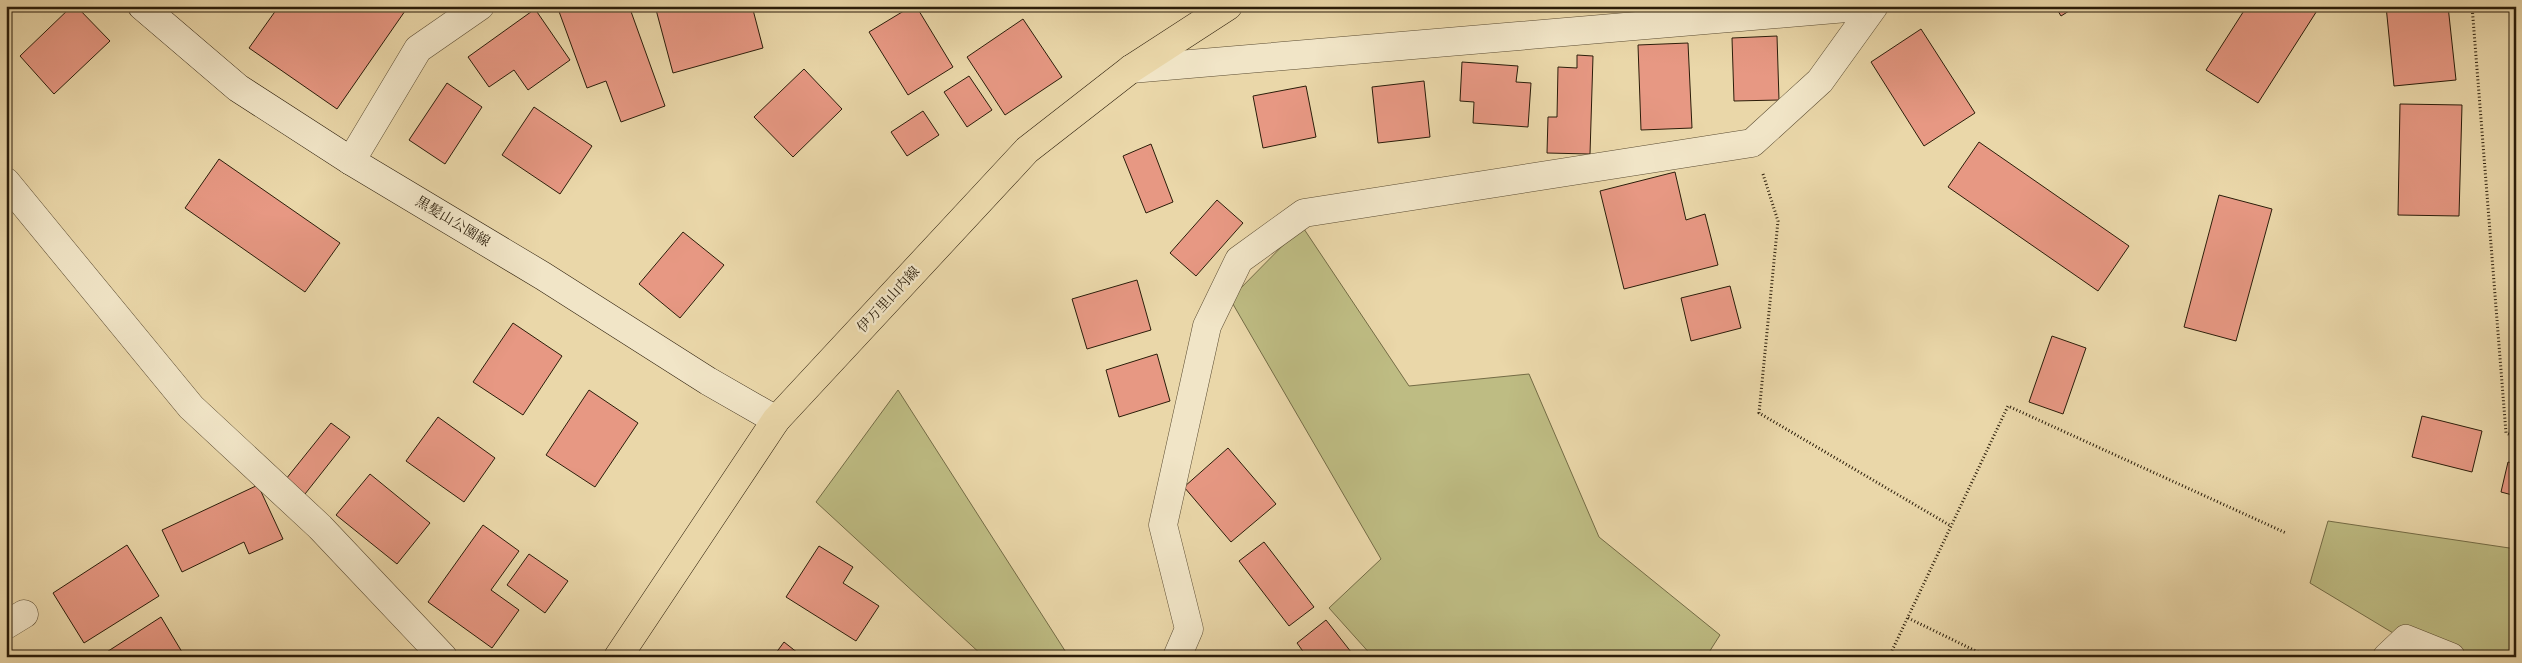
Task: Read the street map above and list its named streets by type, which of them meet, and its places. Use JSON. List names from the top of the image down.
{
  "streets": {
    "main road": ["伊万里山内線"],
    "street": ["黒髪山公園線"]
  },
  "crossings": [
    ["黒髪山公園線", "伊万里山内線"]
  ]
}
